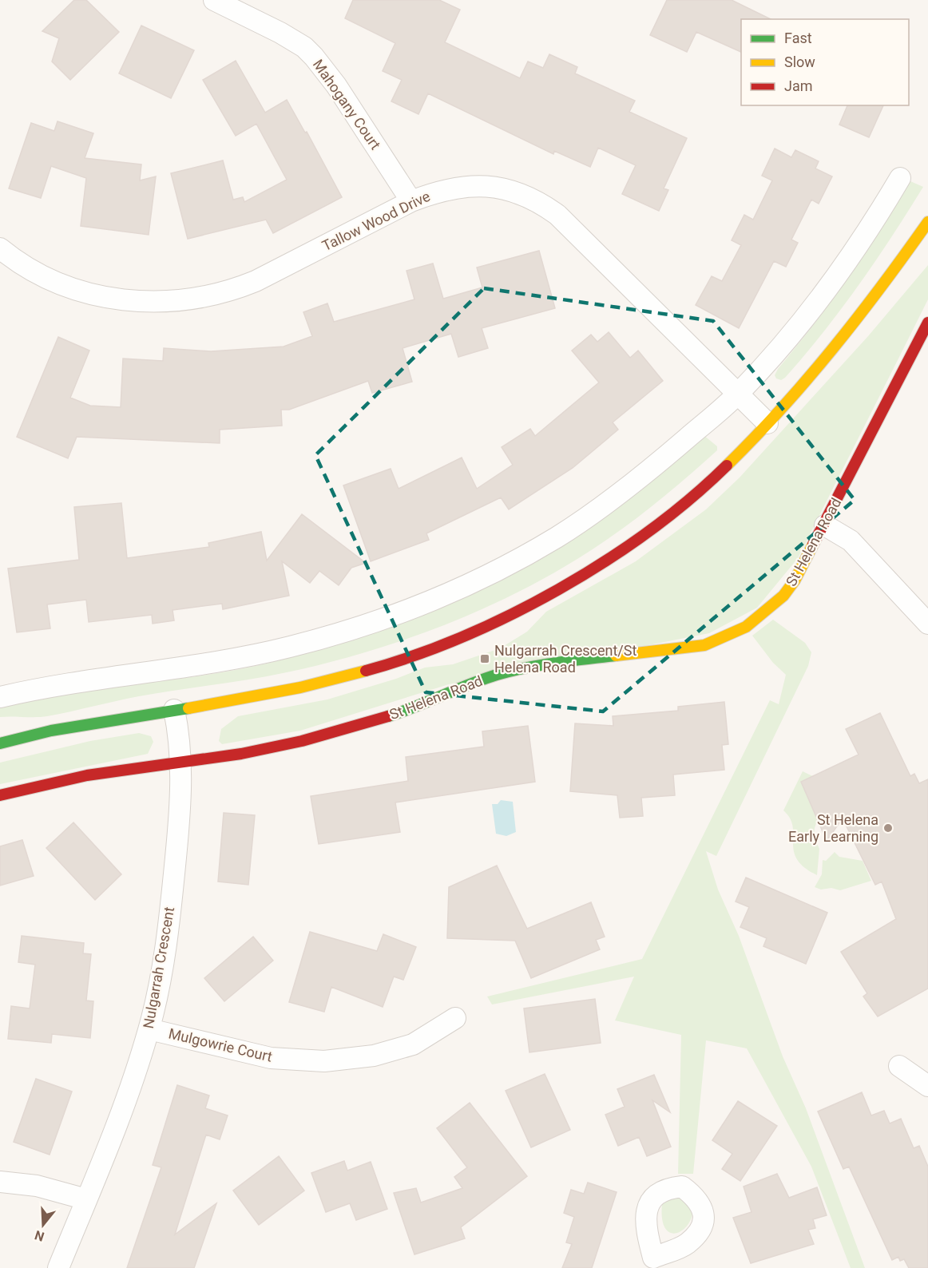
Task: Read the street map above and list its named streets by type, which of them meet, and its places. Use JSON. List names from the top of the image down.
{
  "streets": {
    "street": [
      "Mahogany Court",
      "Tallow Wood Drive",
      "St Helena Road",
      "Nulgarrah Crescent",
      "Mulgowrie Court"
    ]
  },
  "crossings": [
    ["Mahogany Court", "Tallow Wood Drive"],
    ["St Helena Road", "Nulgarrah Crescent"],
    ["Nulgarrah Crescent", "Mulgowrie Court"]
  ],
  "places": {
    "transit": ["Nulgarrah Crescent/St Helena Road"],
    "other": ["St Helena Early Learning"]
  },
  "legend": ["Fast", "Slow", "Jam"],
  "north": "bottom"
}
